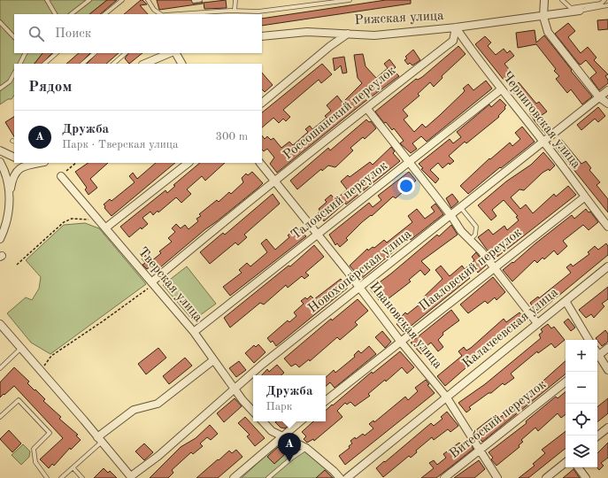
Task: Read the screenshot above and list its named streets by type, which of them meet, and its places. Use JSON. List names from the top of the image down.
{
  "streets": {
    "street": [
      "Рижская улица",
      "Россошанский переулок",
      "Черниговская улица",
      "Таловский переулок",
      "Павловский переулок",
      "Новохопёрская улица",
      "Тверская улица",
      "Ивановская улица",
      "Калачеевская улица",
      "Витебский переулок"
    ]
  },
  "crossings": [
    ["Рижская улица", "Россошанский переулок"],
    ["Рижская улица", "Черниговская улица"],
    ["Россошанский переулок", "Черниговская улица"],
    ["Россошанский переулок", "Тверская улица"],
    ["Россошанский переулок", "Ивановская улица"],
    ["Черниговская улица", "Таловский переулок"],
    ["Черниговская улица", "Павловский переулок"],
    ["Черниговская улица", "Новохопёрская улица"],
    ["Таловский переулок", "Тверская улица"],
    ["Таловский переулок", "Ивановская улица"],
    ["Павловский переулок", "Ивановская улица"],
    ["Новохопёрская улица", "Тверская улица"],
    ["Новохопёрская улица", "Ивановская улица"],
    ["Ивановская улица", "Калачеевская улица"],
    ["Ивановская улица", "Витебский переулок"]
  ],
  "page": {
    "search": "Поиск",
    "heading": "Рядом",
    "list": [
      {
        "mark": "A",
        "name": "Дружба",
        "note": "Парк · Тверская улица",
        "value": "300 m"
      }
    ],
    "map_buttons": ["+", "−"],
    "popup": ["Дружба", "Парк"],
    "pins": "A"
  }
}
